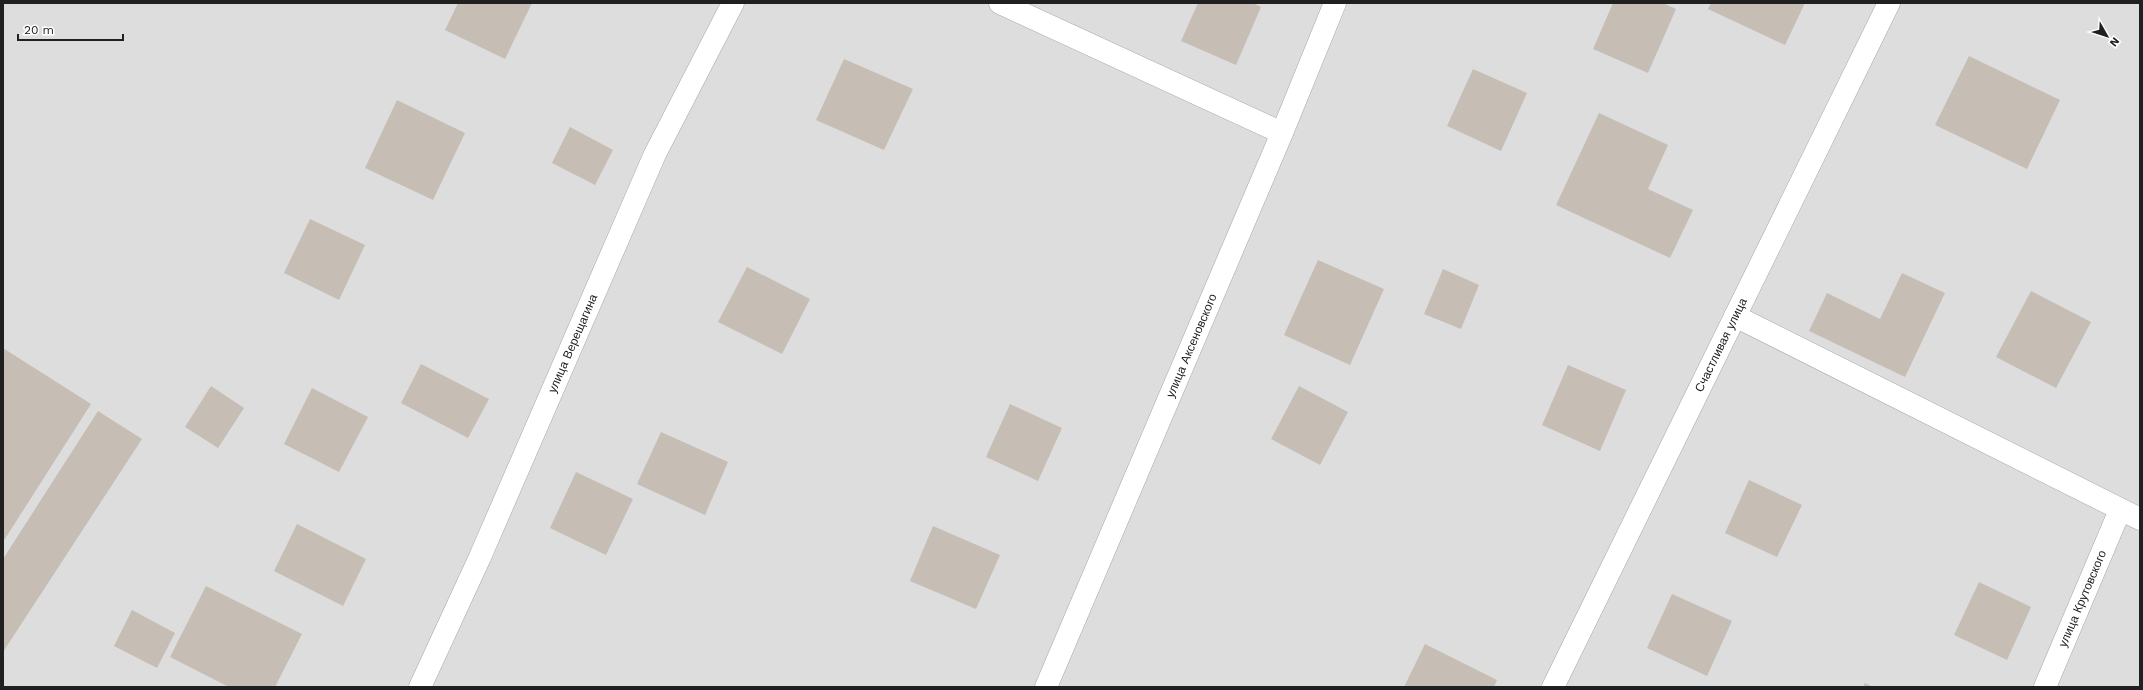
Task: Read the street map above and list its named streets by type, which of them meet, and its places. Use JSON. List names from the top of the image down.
{
  "streets": {
    "street": [
      "улица Верещагина",
      "улица Аксеновского",
      "Счастливая улица",
      "улица Крутовского"
    ]
  },
  "scale_bar": "20 m",
  "north": "bottom right"
}
